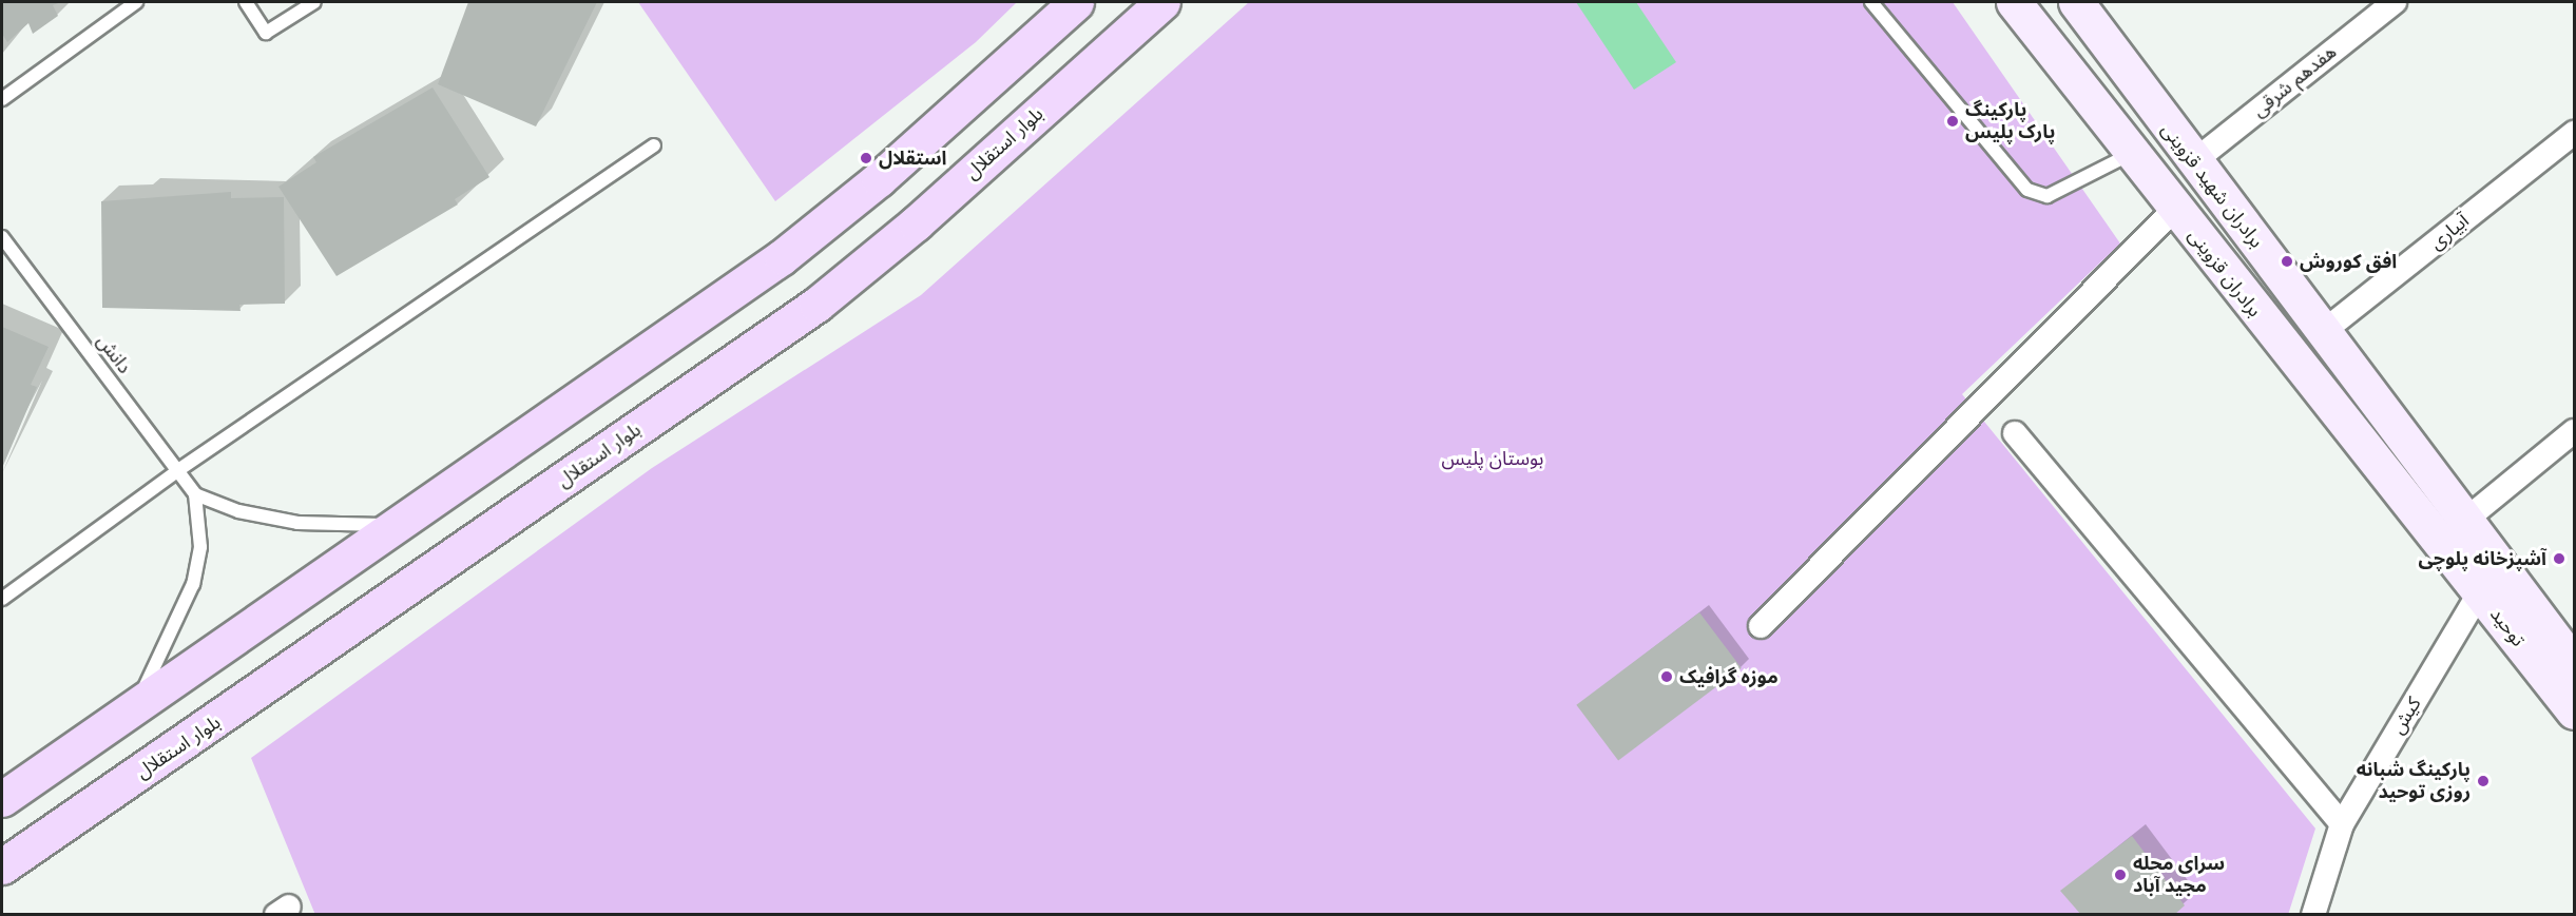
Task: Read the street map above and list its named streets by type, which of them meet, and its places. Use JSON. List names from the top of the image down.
{
  "streets": {
    "main road": [
      "بلوار استقلال",
      "برادران شهید قزوینی",
      "برادران قزوینی",
      "توحید"
    ],
    "street": ["هفدهم شرقی", "آبیاری", "کیش"],
    "lane": ["دانش"]
  },
  "crossings": [
    ["هفدهم شرقی", "برادران شهید قزوینی"],
    ["برادران شهید قزوینی", "آبیاری"],
    ["برادران شهید قزوینی", "توحید"],
    ["برادران قزوینی", "توحید"],
    ["توحید", "کیش"]
  ],
  "parks": ["بوستان پلیس"],
  "places": [
    "پارکینگ پارک پلیس",
    "استقلال",
    "افق کوروش",
    "آشپزخانه پلوچی",
    "موزه گرافیک",
    "پارکینگ شبانه روزی توحید",
    "سرای محله مجید آباد"
  ]
}
